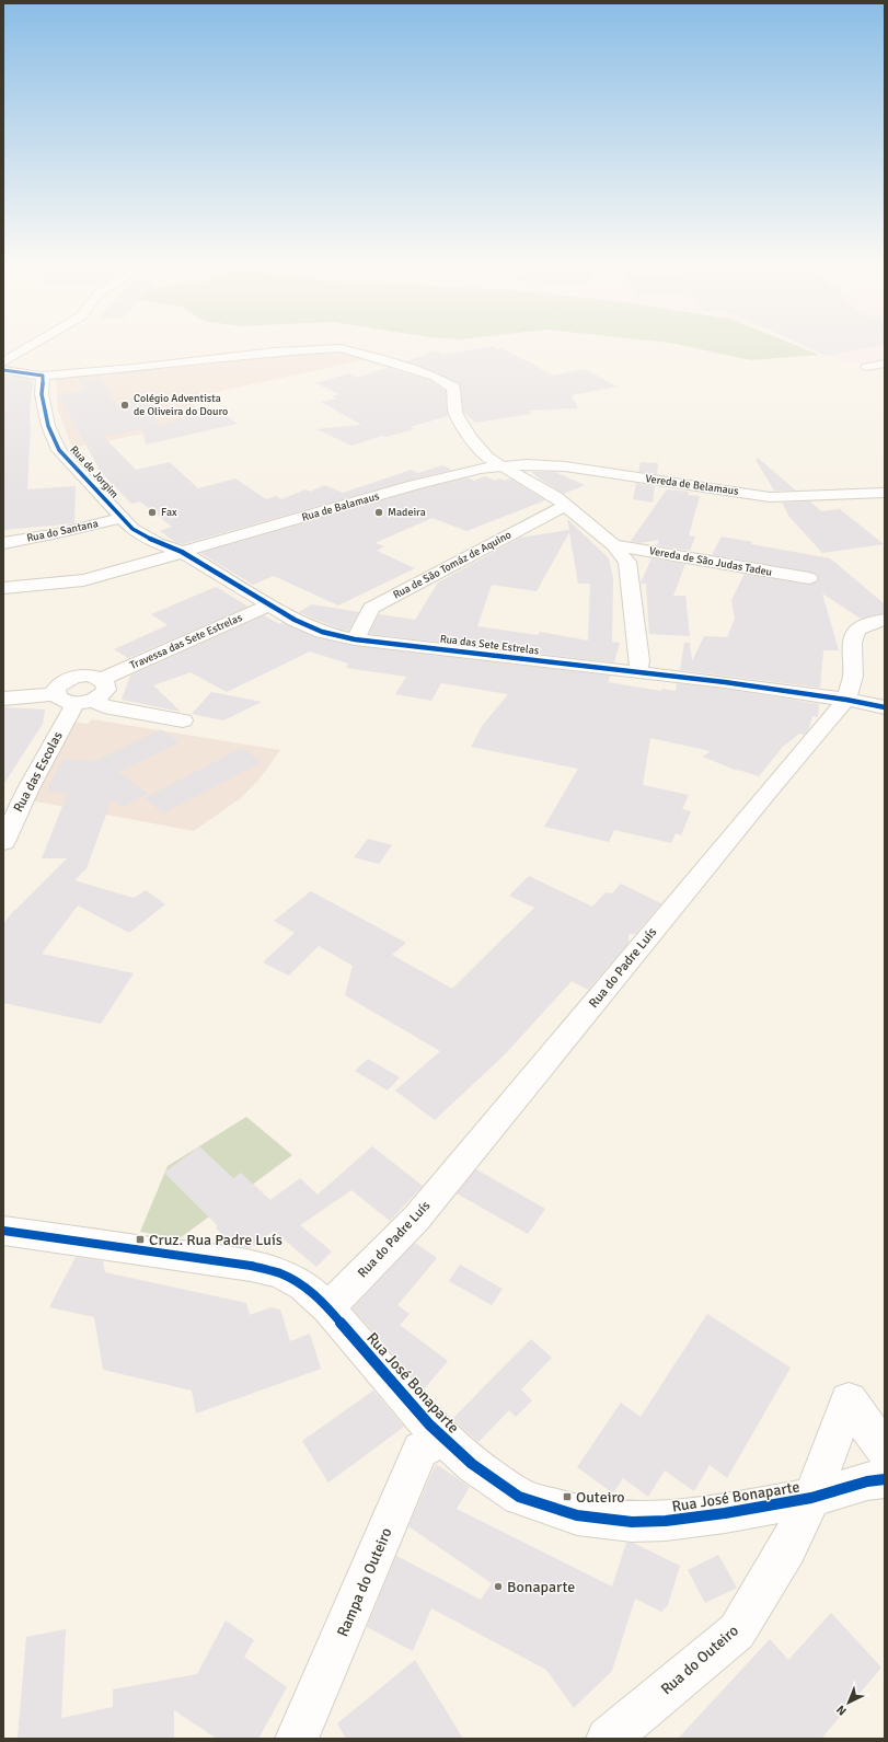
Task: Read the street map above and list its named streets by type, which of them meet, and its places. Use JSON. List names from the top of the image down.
{
  "streets": {
    "street": [
      "Rua de Jorgim",
      "Vereda de Belamaus",
      "Rua de Balamaus",
      "Rua do Santana",
      "Vereda de São Judas Tadeu",
      "Rua de São Tomáz de Aquino",
      "Travessa das Sete Estrelas",
      "Rua das Sete Estrelas",
      "Rua das Escolas",
      "Rua do Padre Luís",
      "Rua José Bonaparte",
      "Rampa do Outeiro",
      "Rua do Outeiro"
    ]
  },
  "crossings": [
    ["Rua de Jorgim", "Rua do Santana"],
    ["Rua de Jorgim", "Rua das Sete Estrelas"],
    ["Vereda de Belamaus", "Rua de Balamaus"],
    ["Rua de Balamaus", "Rua das Sete Estrelas"],
    ["Rua do Santana", "Rua das Sete Estrelas"],
    ["Rua de São Tomáz de Aquino", "Rua das Sete Estrelas"],
    ["Travessa das Sete Estrelas", "Rua das Sete Estrelas"],
    ["Travessa das Sete Estrelas", "Rua das Escolas"],
    ["Rua das Sete Estrelas", "Rua do Padre Luís"],
    ["Rua do Padre Luís", "Rua José Bonaparte"],
    ["Rua José Bonaparte", "Rampa do Outeiro"],
    ["Rua José Bonaparte", "Rua do Outeiro"]
  ],
  "places": {
    "other": [
      "Colégio Adventista de Oliveira do Douro",
      "Fax",
      "Madeira",
      "Bonaparte"
    ],
    "transit": ["Cruz. Rua Padre Luís", "Outeiro"]
  },
  "north": "bottom left"
}
